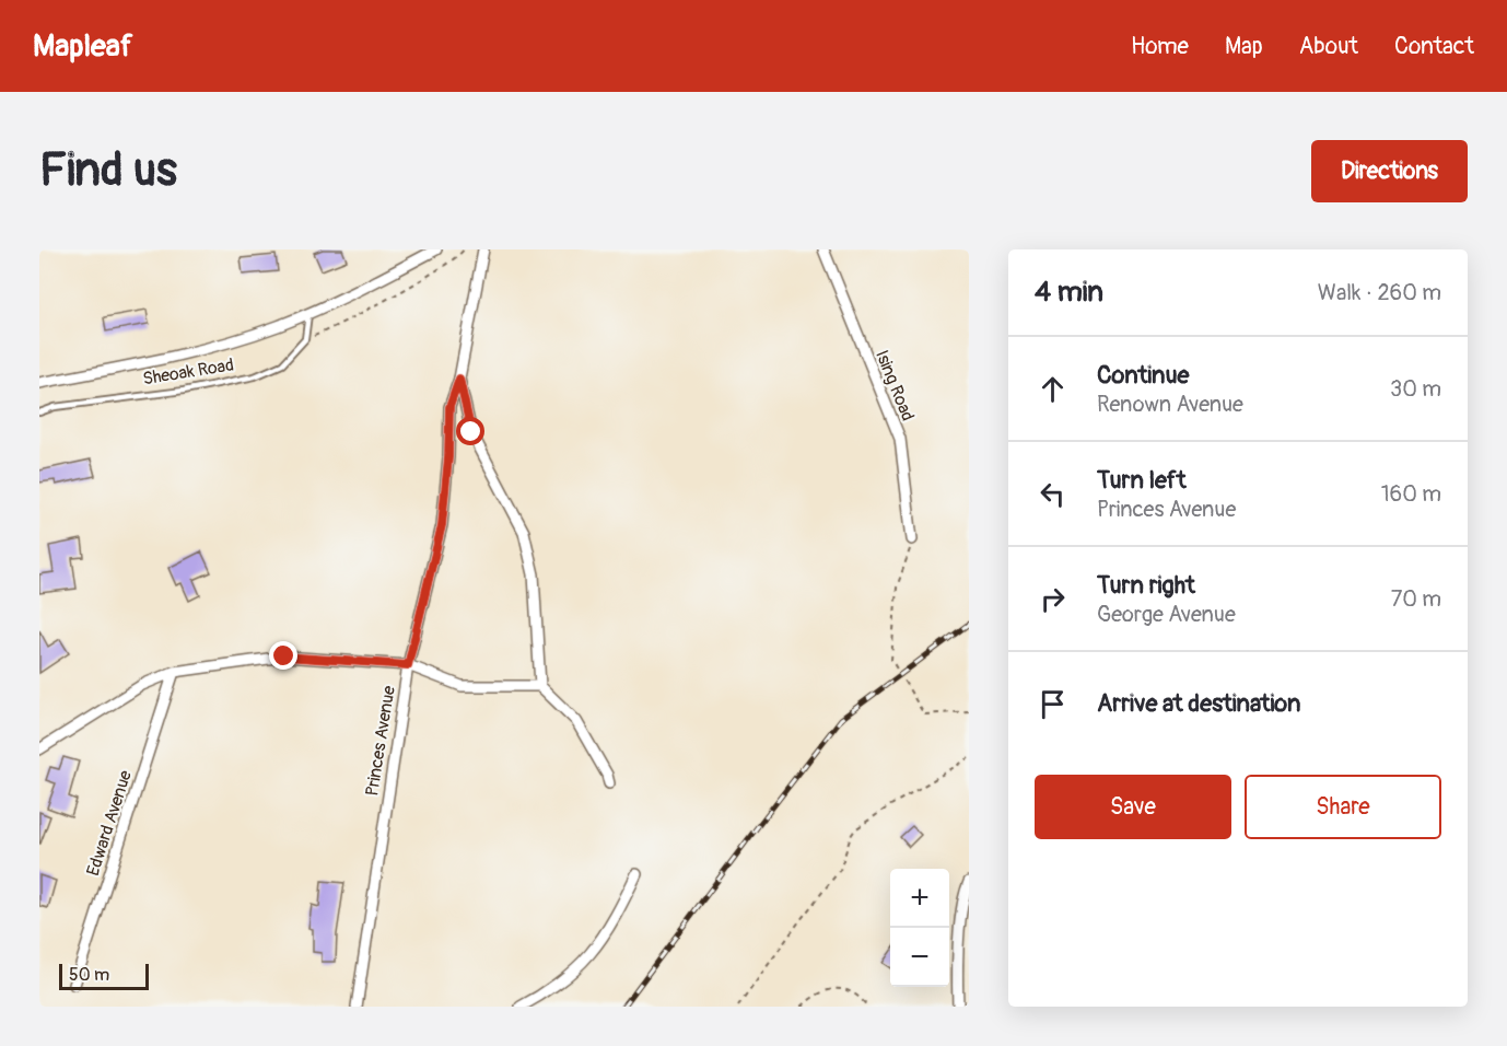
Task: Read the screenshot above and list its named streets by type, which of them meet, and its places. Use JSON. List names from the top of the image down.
{
  "streets": {
    "street": [
      "Sheoak Road",
      "Ising Road",
      "Princes Avenue",
      "Edward Avenue"
    ]
  },
  "scale_bar": "50 m",
  "page": {
    "header": "Mapleaf",
    "nav": [
      "Home",
      "Map",
      "About",
      "Contact"
    ],
    "buttons": [
      "Directions",
      ["Save", "Share"]
    ],
    "title": "Find us",
    "heading": ["4 min", "Walk · 260 m"],
    "list": [
      ["Continue", "Renown Avenue", "30 m"],
      ["Turn left", "Princes Avenue", "160 m"],
      ["Turn right", "George Avenue", "70 m"],
      "Arrive at destination"
    ],
    "map_buttons": ["+", "−"],
    "scale": "50 m"
  }
}
